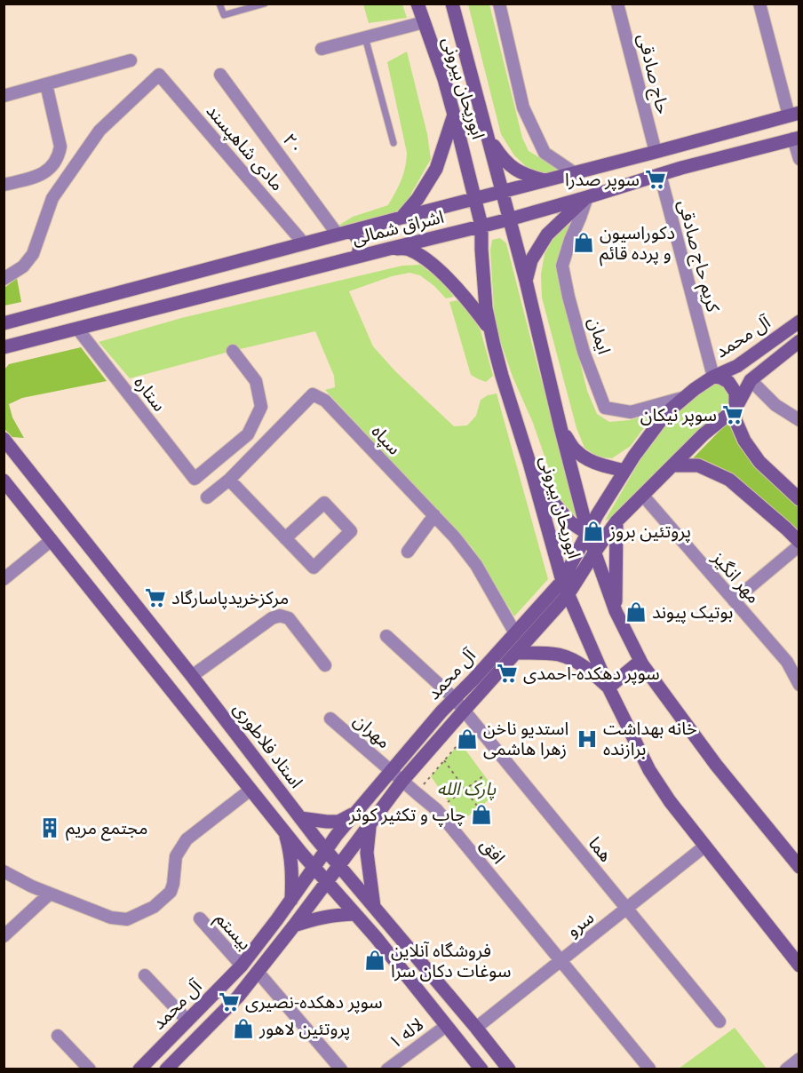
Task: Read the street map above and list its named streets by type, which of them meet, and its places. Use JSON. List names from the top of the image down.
{
  "streets": {
    "main road": [
      "ابوریحان بیرونی",
      "اشراق شمالی",
      "آل محمد",
      "استاد فلاطوری"
    ],
    "street": [
      "حاج صادقی",
      "۲۰",
      "مادی شاهپسند",
      "کریم حاج صادقی",
      "ایمان",
      "ستاره",
      "سپاه",
      "مهر انگیز",
      "مهران",
      "هما",
      "افق",
      "سرو",
      "بیستم",
      "لاله ۱"
    ]
  },
  "crossings": [
    ["حاج صادقی", "اشراق شمالی"],
    ["ابوریحان بیرونی", "اشراق شمالی"],
    ["ابوریحان بیرونی", "آل محمد"],
    ["ابوریحان بیرونی", "سرو"],
    ["۲۰", "اشراق شمالی"],
    ["مادی شاهپسند", "اشراق شمالی"],
    ["اشراق شمالی", "کریم حاج صادقی"],
    ["اشراق شمالی", "ایمان"],
    ["اشراق شمالی", "ستاره"],
    ["کریم حاج صادقی", "آل محمد"],
    ["ایمان", "آل محمد"],
    ["آل محمد", "سپاه"],
    ["آل محمد", "مهر انگیز"],
    ["آل محمد", "مهران"],
    ["آل محمد", "استاد فلاطوری"],
    ["آل محمد", "هما"],
    ["آل محمد", "افق"],
    ["آل محمد", "بیستم"],
    ["مهران", "افق"],
    ["استاد فلاطوری", "سرو"],
    ["هما", "سرو"],
    ["افق", "سرو"]
  ],
  "parks": ["پارک الله"],
  "places": {
    "supermarket": [
      "سوپر صدرا",
      "سوپر نیکان",
      "مرکزخریدپاسارگاد",
      "سوپر دهکده-احمدی",
      "سوپر دهکده-نصیری"
    ],
    "shop": [
      "دکوراسیون و پرده قائم",
      "پروتئین بروز",
      "بوتیک پیوند",
      "استدیو ناخن زهرا هاشمی",
      "چاپ و تکثیر کوثر",
      "فروشگاه آنلاین سوغات دکان سرا",
      "پروتئین لاهور"
    ],
    "hospital": ["خانه بهداشت برازنده"],
    "building": ["مجتمع مریم"]
  }
}
